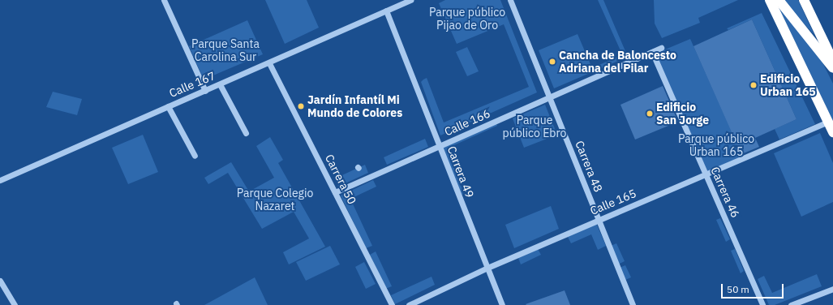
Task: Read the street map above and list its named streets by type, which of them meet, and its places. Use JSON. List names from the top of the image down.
{
  "streets": {
    "street": [
      "Calle 167",
      "Calle 166",
      "Carrera 48",
      "Carrera 49",
      "Carrera 50",
      "Carrera 46",
      "Calle 165"
    ]
  },
  "crossings": [
    ["Calle 167", "Carrera 49"],
    ["Calle 167", "Carrera 50"],
    ["Calle 166", "Carrera 48"],
    ["Calle 166", "Carrera 49"],
    ["Calle 166", "Carrera 50"],
    ["Calle 166", "Carrera 46"],
    ["Carrera 48", "Calle 165"],
    ["Carrera 49", "Calle 165"],
    ["Carrera 46", "Calle 165"]
  ],
  "parks": [
    "Parque público Pijao de Oro",
    "Parque Santa Carolina Sur",
    "Parque público Ebro",
    "Parque público Urban 165",
    "Parque Colegio Nazaret"
  ],
  "places": [
    "Cancha de Baloncesto Adriana del Pilar",
    "Edificio Urban 165",
    "Jardín Infantíl Mi Mundo de Colores",
    "Edificio San Jorge"
  ],
  "scale_bar": "50 m"
}
